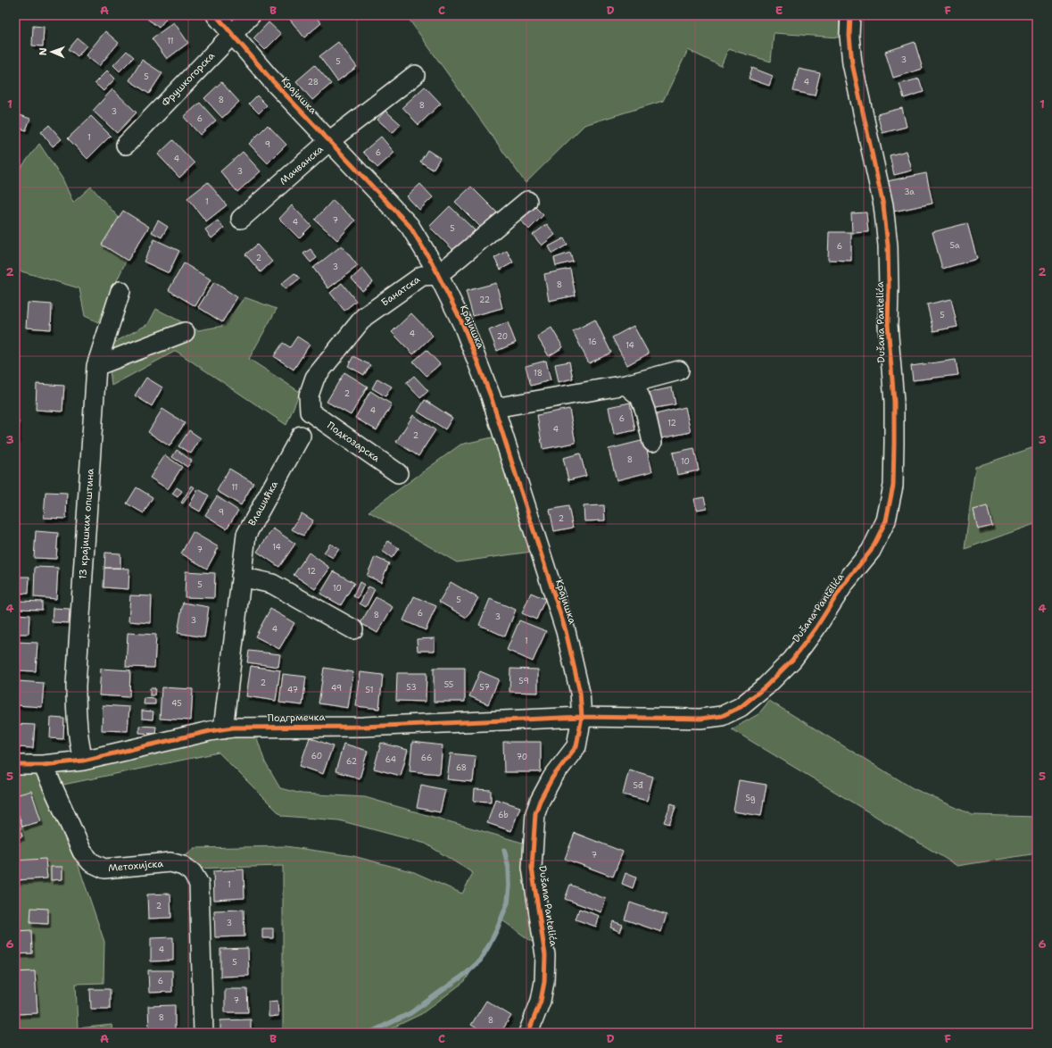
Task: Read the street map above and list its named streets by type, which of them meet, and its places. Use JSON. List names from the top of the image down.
{
  "streets": {
    "street": [
      "Фрушкогорска",
      "Крајишка",
      "Мачванска",
      "Банатска",
      "Dušana Pantelića",
      "Подкозарска",
      "Влашићка",
      "13 крајишких општина",
      "Подгрмечка",
      "Метохијска"
    ]
  },
  "crossings": [
    ["Фрушкогорска", "Крајишка"],
    ["Крајишка", "Мачванска"],
    ["Крајишка", "Банатска"],
    ["Крајишка", "Dušana Pantelića"],
    ["Крајишка", "Подгрмечка"],
    ["Банатска", "Подкозарска"],
    ["Dušana Pantelića", "Подгрмечка"],
    ["Влашићка", "Подгрмечка"],
    ["13 крајишких општина", "Подгрмечка"],
    ["Подгрмечка", "Метохијска"]
  ],
  "house_numbers": [
    "11",
    "3",
    "5",
    "5",
    "28",
    "4",
    "8",
    "8",
    "3",
    "6",
    "1",
    "9",
    "6",
    "4",
    "3",
    "3a",
    "1",
    "7",
    "4",
    "5",
    "5a",
    "6",
    "2",
    "3",
    "8",
    "22",
    "5",
    "4",
    "20",
    "16",
    "14",
    "18",
    "2",
    "4",
    "6",
    "12",
    "4",
    "2",
    "8",
    "10",
    "11",
    "9",
    "2",
    "14",
    "7",
    "12",
    "5",
    "10",
    "5",
    "6",
    "8",
    "3",
    "3",
    "4",
    "1",
    "59",
    "2",
    "55",
    "53",
    "57",
    "49",
    "47",
    "51",
    "45",
    "60",
    "70",
    "66",
    "64",
    "62",
    "68",
    "5đ",
    "5g",
    "6b",
    "7",
    "1",
    "2",
    "3",
    "4",
    "5",
    "6",
    "7",
    "8",
    "8"
  ],
  "north": "left",
  "grid": {
    "columns": [
      "A",
      "B",
      "C",
      "D",
      "E",
      "F"
    ],
    "rows": [
      "1",
      "2",
      "3",
      "4",
      "5",
      "6"
    ]
  }
}
